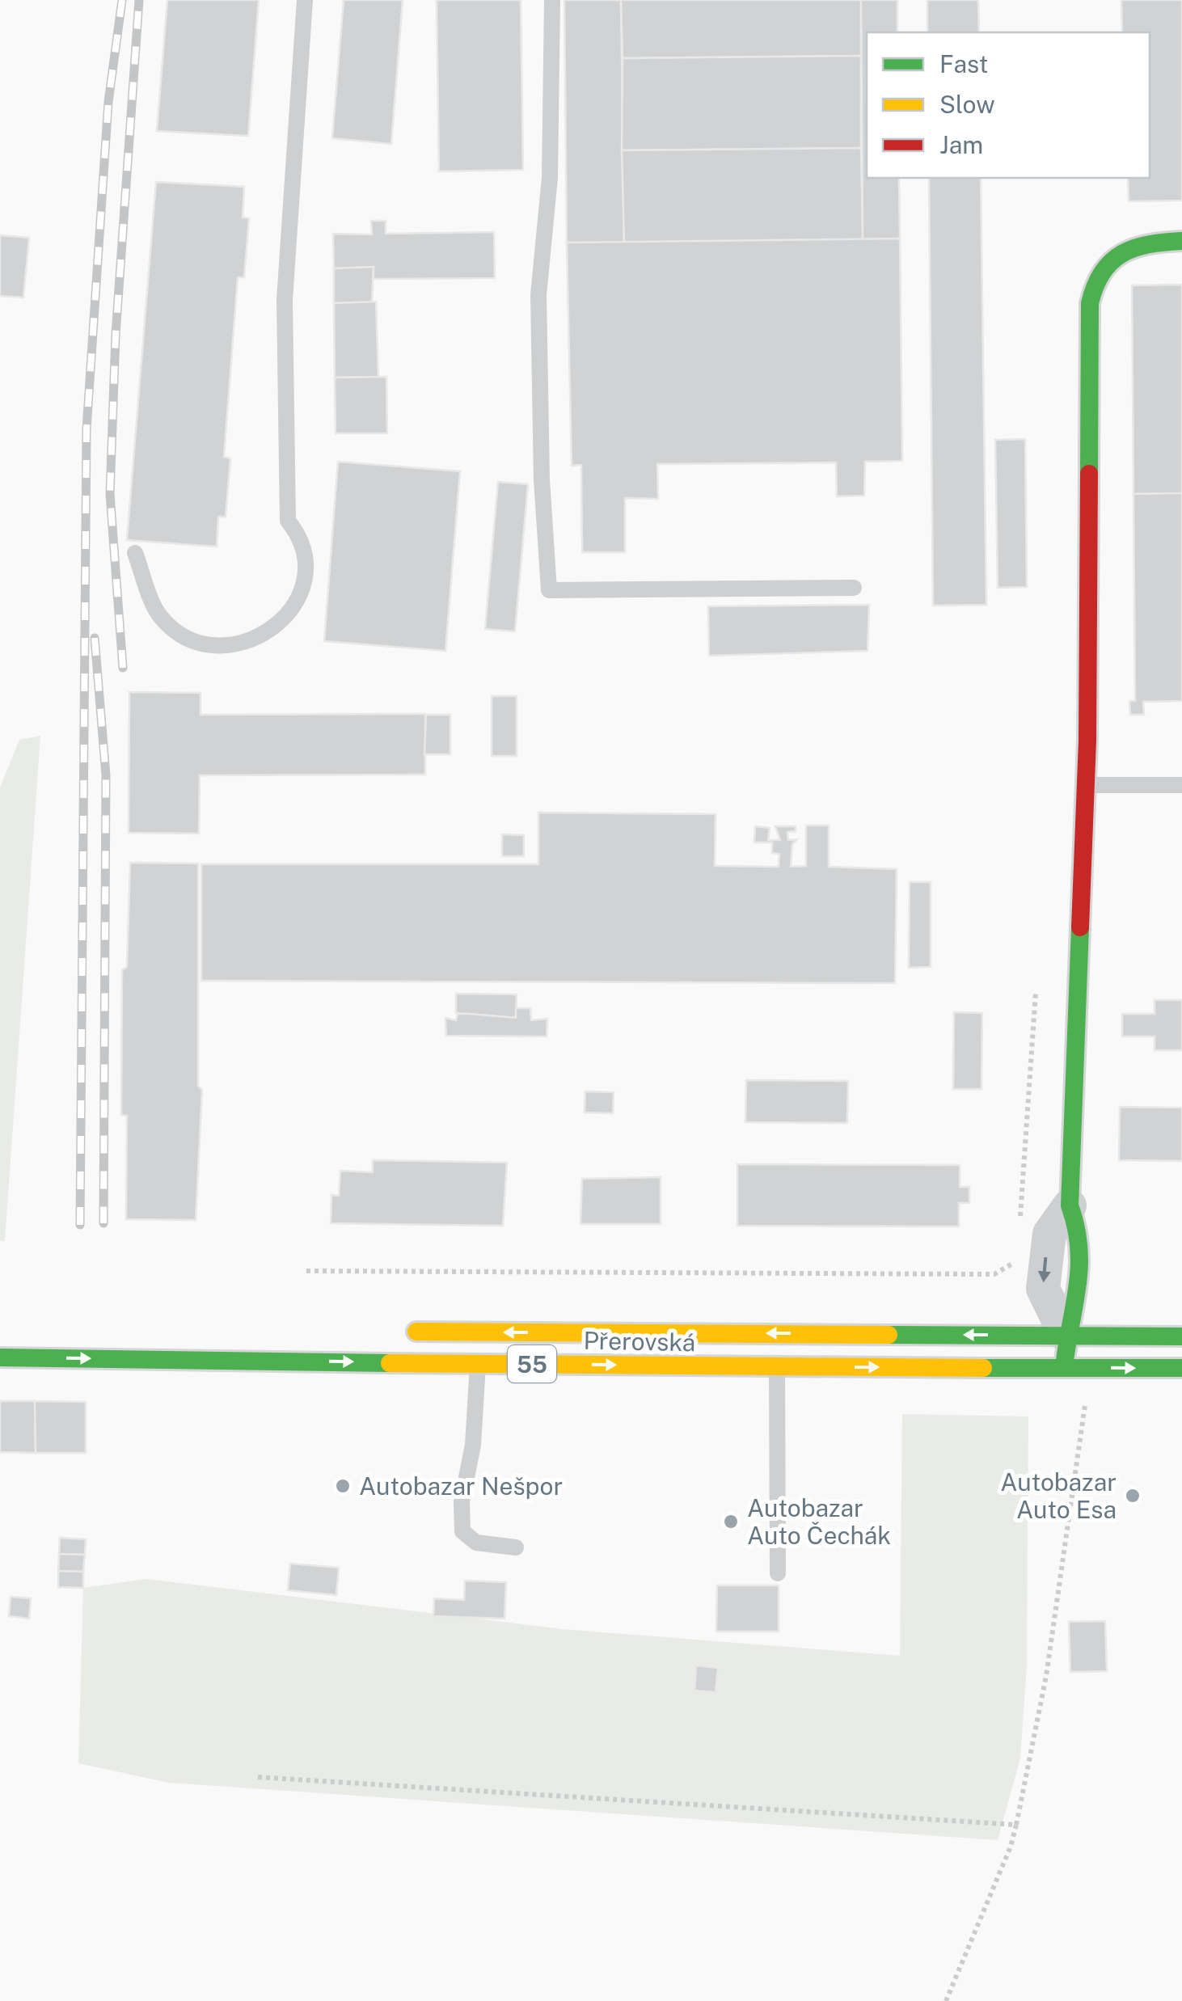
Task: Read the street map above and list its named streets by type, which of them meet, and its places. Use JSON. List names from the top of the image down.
{
  "streets": {
    "main road": ["Přerovská", "55"]
  },
  "crossings": [
    ["Přerovská", "55"]
  ],
  "places": ["Autobazar Nešpor", "Autobazar Auto Esa", "Autobazar Auto Čechák"],
  "legend": ["Fast", "Slow", "Jam"]
}
